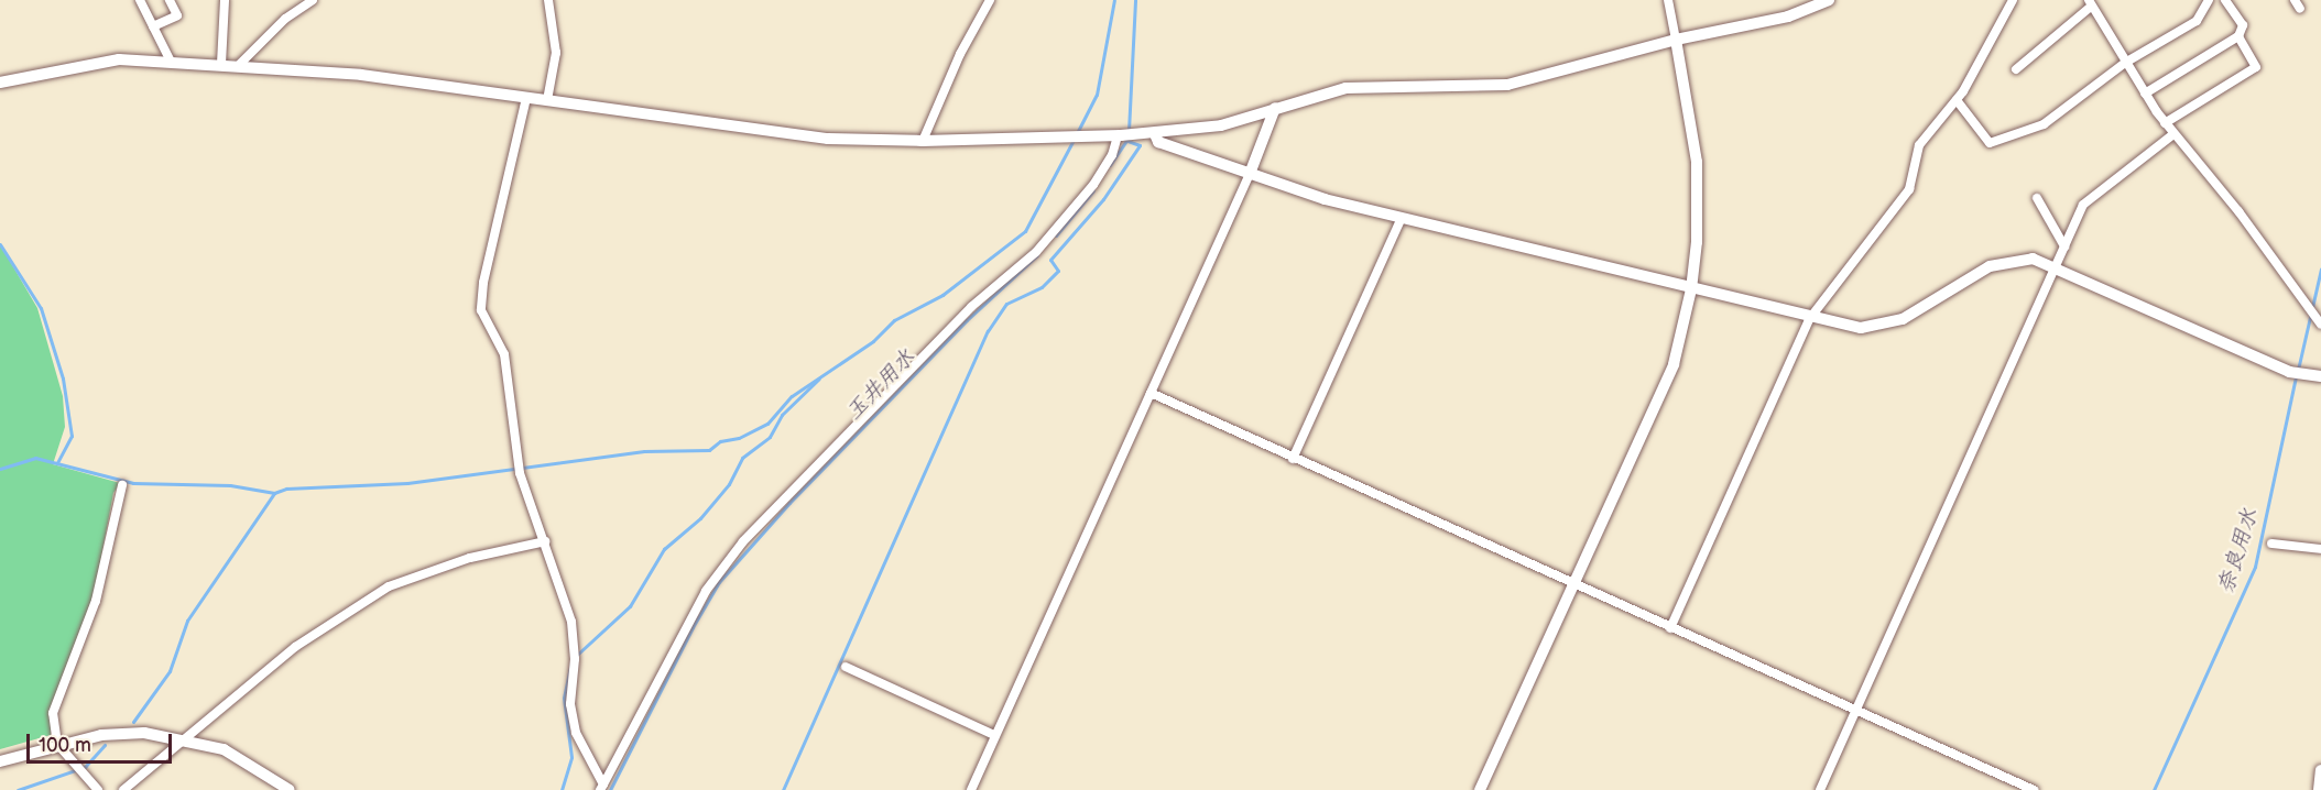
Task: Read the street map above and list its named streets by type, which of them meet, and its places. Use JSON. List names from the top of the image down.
{
  "water": ["玉井用水", "奈良用水"],
  "scale_bar": "100 m"
}
